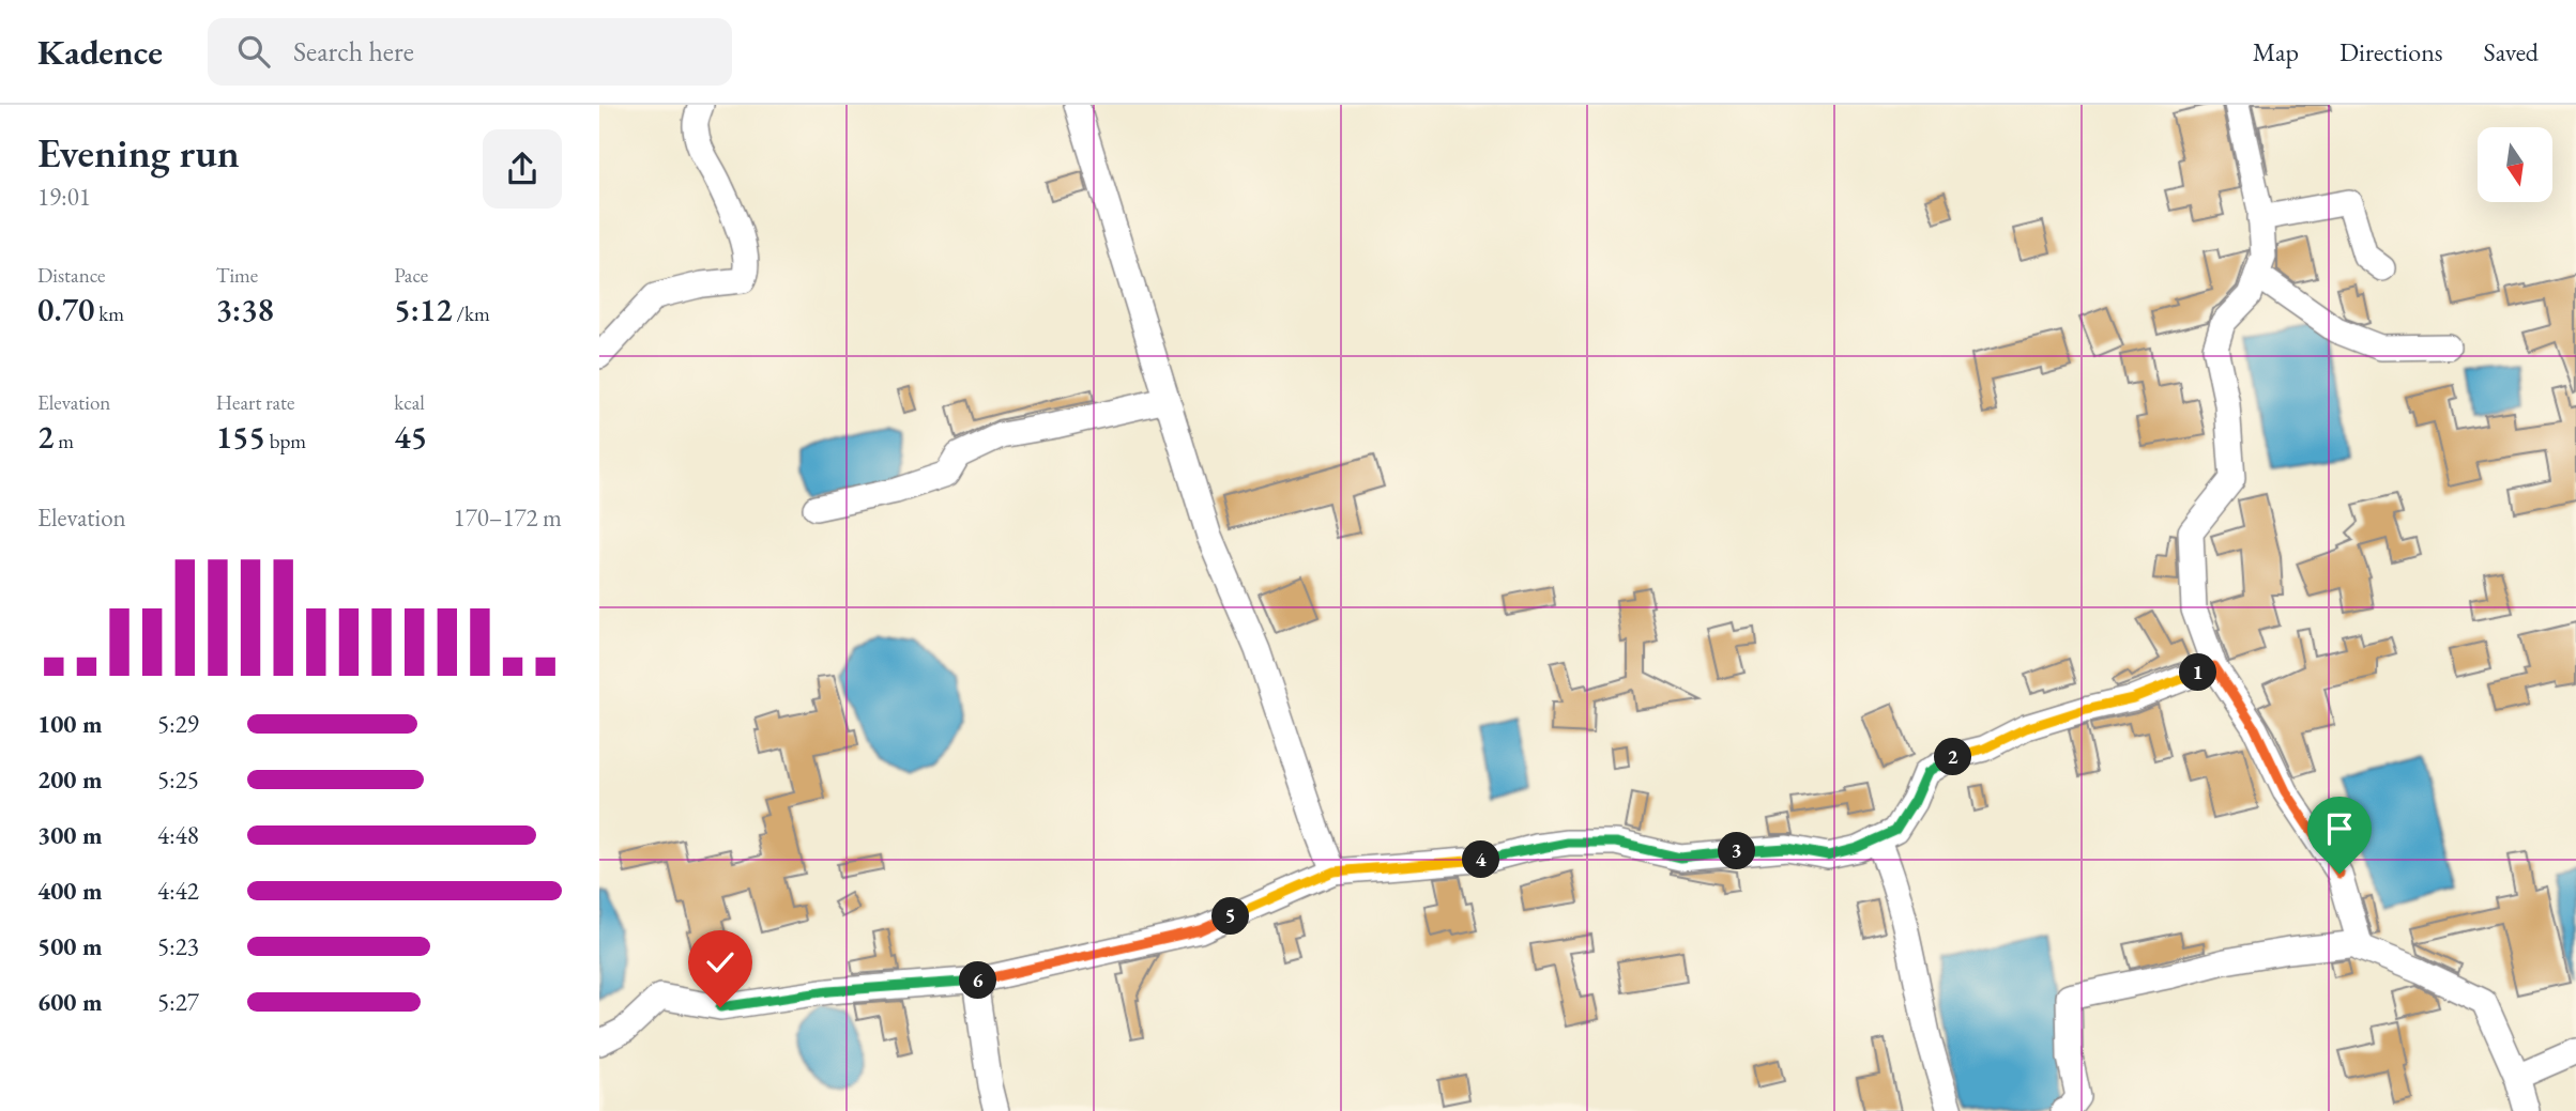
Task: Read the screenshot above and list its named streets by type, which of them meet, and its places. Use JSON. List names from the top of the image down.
{
  "north": "bottom",
  "page": {
    "header": "Kadence",
    "search": "Search here",
    "nav": ["Map", "Directions", "Saved"],
    "heading": ["Evening run", "19:01"],
    "stats": [
      ["Distance", "0.70 km"],
      ["Time", "3:38"],
      ["Pace", "5:12 /km"],
      ["Elevation", "2 m"],
      ["Heart rate", "155 bpm"],
      ["kcal", "45"]
    ],
    "chart": ["Elevation", "170–172 m"],
    "pins": [
      "1",
      "2",
      "3",
      "4",
      "5",
      "6"
    ],
    "list": [
      {
        "name": "100 m",
        "note": "5:29"
      },
      {
        "name": "200 m",
        "note": "5:25"
      },
      {
        "name": "300 m",
        "note": "4:48"
      },
      {
        "name": "400 m",
        "note": "4:42"
      },
      {
        "name": "500 m",
        "note": "5:23"
      },
      {
        "name": "600 m",
        "note": "5:27"
      }
    ]
  }
}
